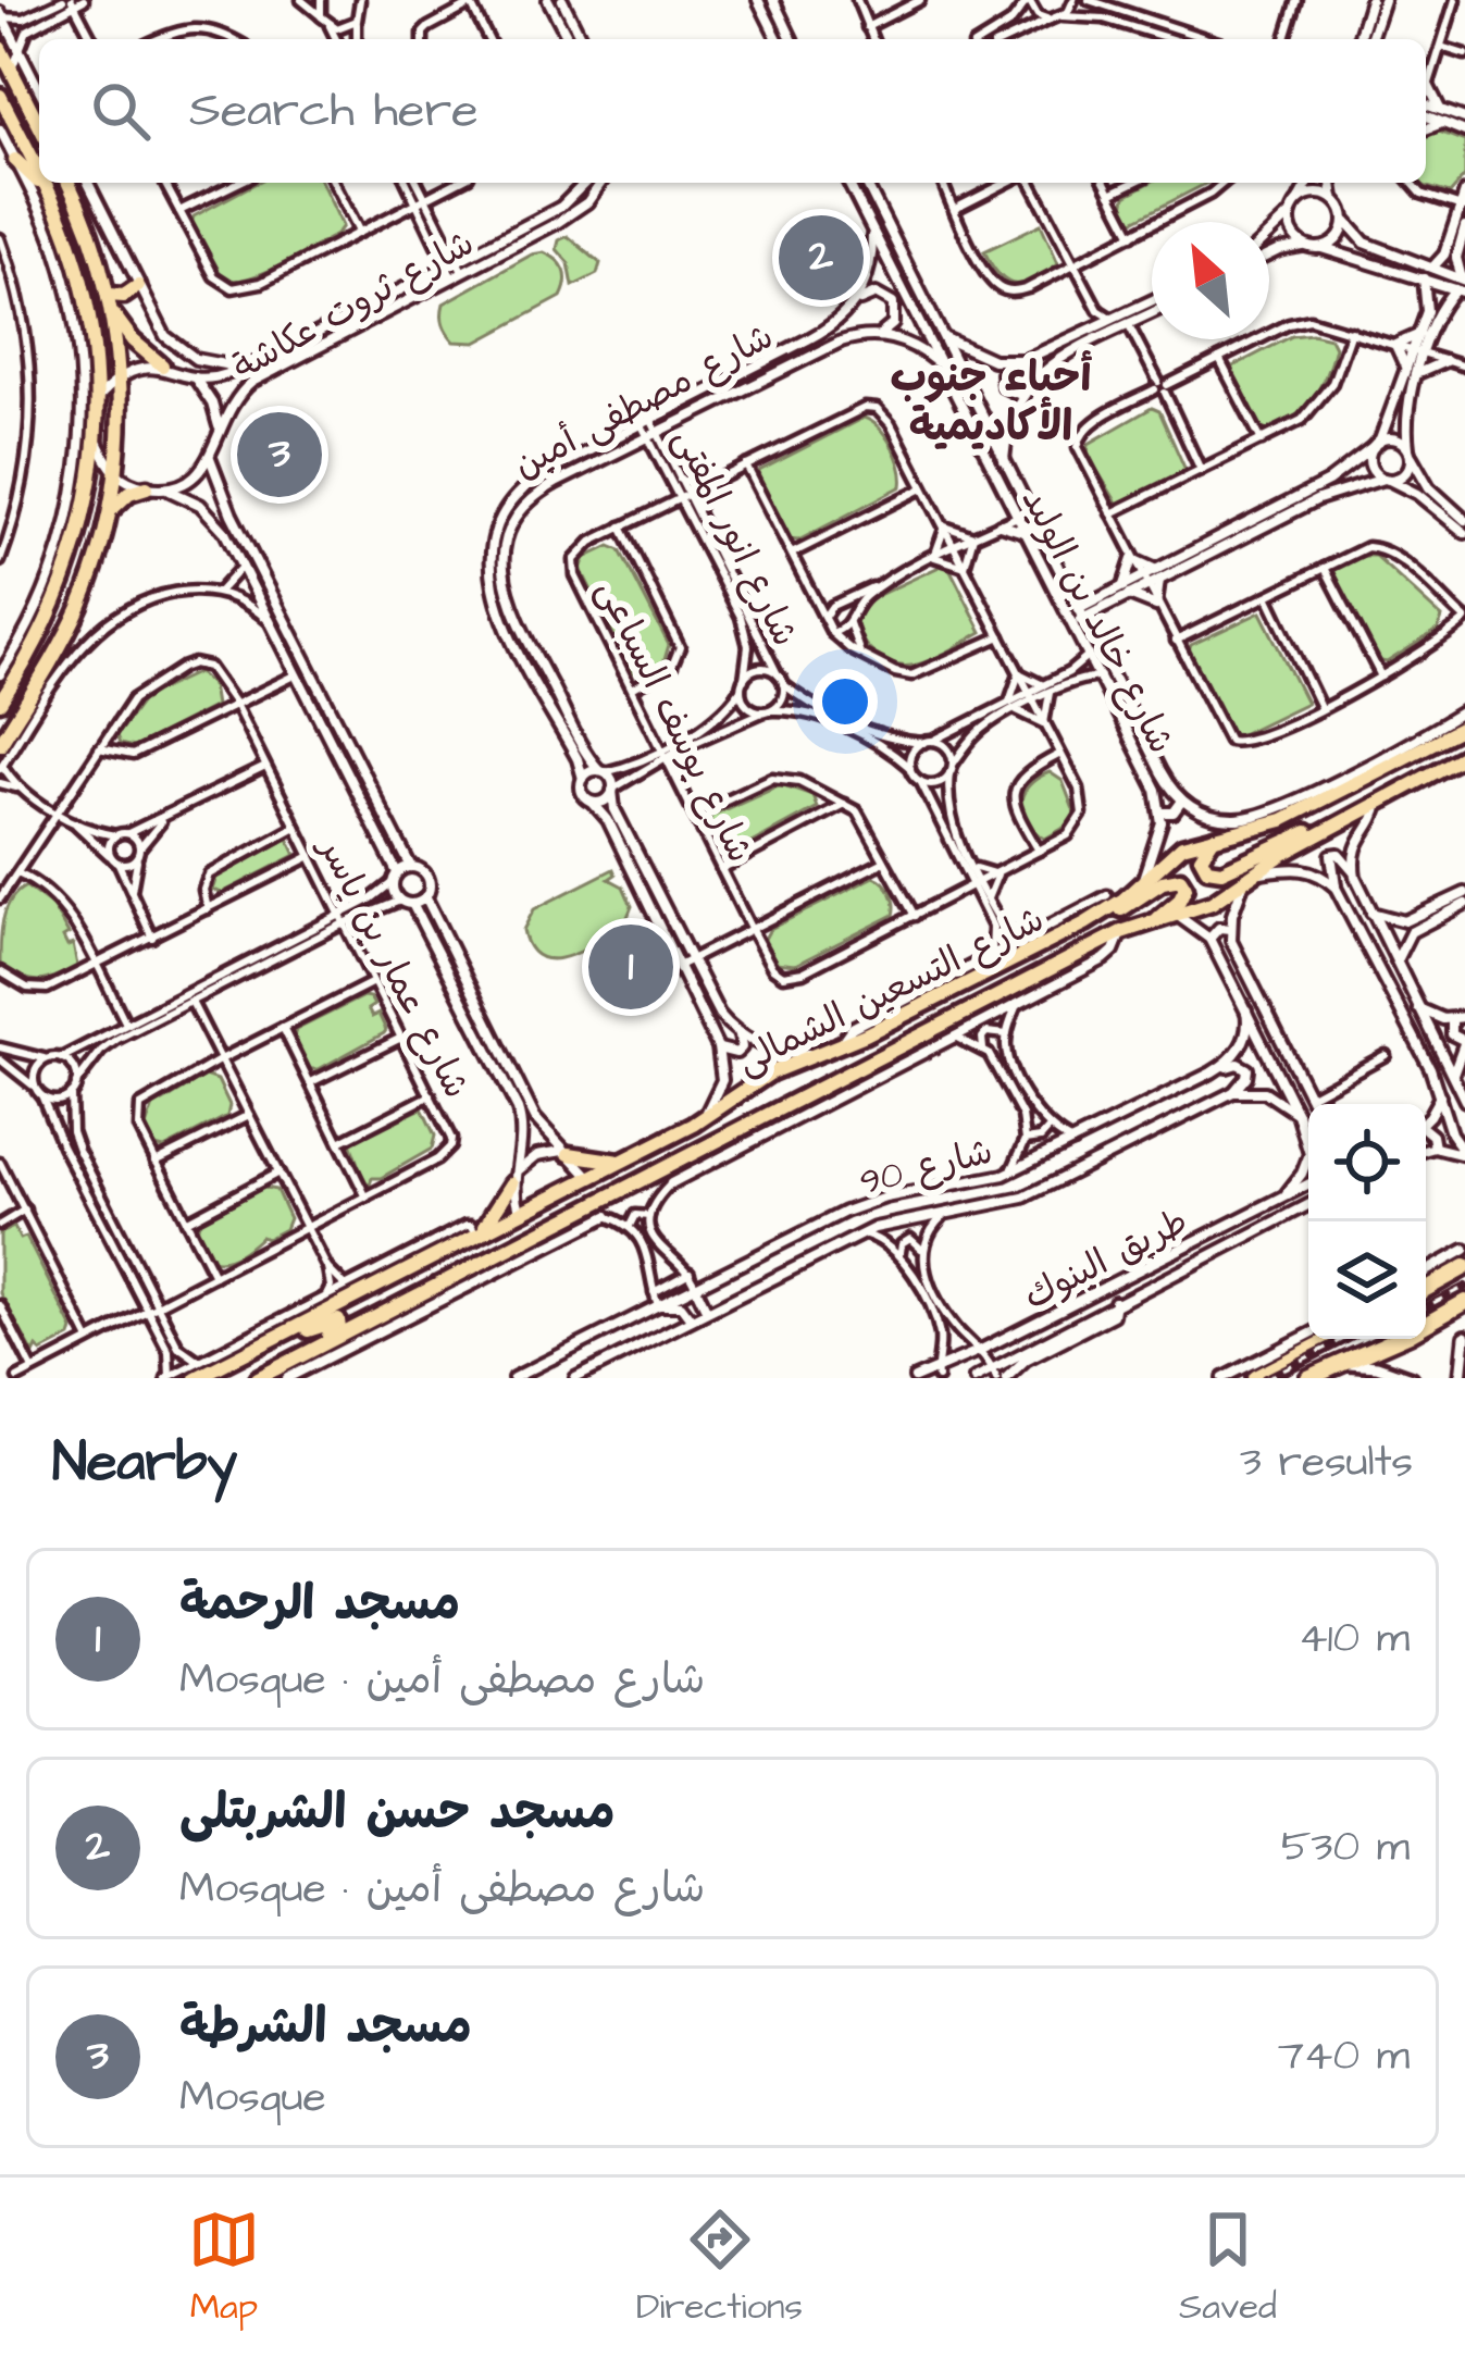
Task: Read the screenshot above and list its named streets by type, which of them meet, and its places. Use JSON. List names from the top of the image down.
{
  "streets": {
    "main road": ["شارع التسعين الشمالى"],
    "street": [
      "شارع ثروت عكاشة",
      "شارع مصطفى أمين",
      "شارع انور المفتى",
      "شارع خالد بن الوليد",
      "شارع يوسف السباعى",
      "شارع عمار بن ياسر",
      "شارع 90",
      "طريق البنوك"
    ]
  },
  "crossings": [
    ["شارع مصطفى أمين", "شارع انور المفتى"],
    ["شارع انور المفتى", "شارع يوسف السباعى"],
    ["شارع خالد بن الوليد", "شارع التسعين الشمالى"]
  ],
  "districts": ["أحياء جنوب الأكاديمية"],
  "north": "top left",
  "page": {
    "search": "Search here",
    "pins": ["2", "3", "1"],
    "heading": ["Nearby", "3 results"],
    "list": [
      {
        "mark": "1",
        "name": "مسجد الرحمة",
        "note": "Mosque · شارع مصطفى أمين",
        "value": "410 m"
      },
      {
        "mark": "2",
        "name": "مسجد حسن الشربتلى",
        "note": "Mosque · شارع مصطفى أمين",
        "value": "530 m"
      },
      {
        "mark": "3",
        "name": "مسجد الشرطة",
        "note": "Mosque",
        "value": "740 m"
      }
    ],
    "nav": ["Map", "Directions", "Saved"]
  }
}
